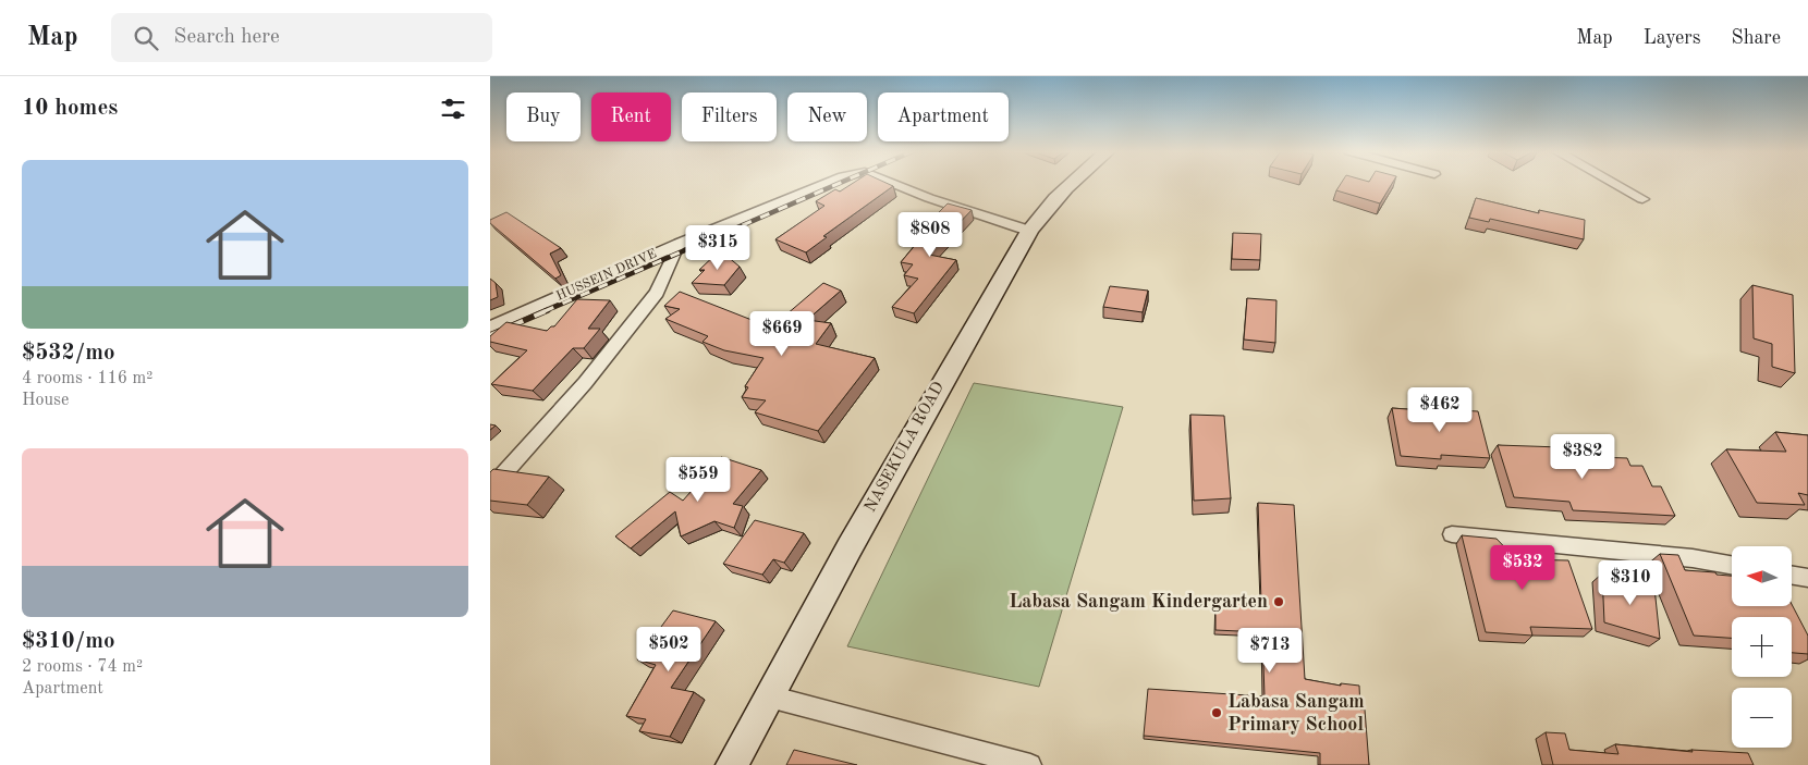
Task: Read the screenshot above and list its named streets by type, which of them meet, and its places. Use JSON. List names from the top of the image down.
{
  "streets": {
    "main road": ["NASEKULA ROAD"],
    "street": ["HUSSEIN DRIVE"]
  },
  "crossings": [
    ["HUSSEIN DRIVE", "NASEKULA ROAD"]
  ],
  "places": ["Labasa Sangam Kindergarten", "Labasa Sangam Primary School"],
  "north": "left",
  "page": {
    "header": "Map",
    "search": "Search here",
    "nav": ["Map", "Layers", "Share"],
    "heading": "10 homes",
    "chip": [
      "Buy",
      "Rent",
      "Filters",
      "New",
      "Apartment"
    ],
    "list": [
      {
        "name": "$532/mo",
        "note": "4 rooms · 116 m² · House"
      },
      {
        "name": "$310/mo",
        "note": "2 rooms · 74 m² · Apartment"
      }
    ],
    "price": [
      "$808",
      "$315",
      "$669",
      "$462",
      "$382",
      "$559",
      "$532",
      "$310",
      "$502",
      "$713"
    ],
    "map_buttons": ["+", "−"]
  }
}
